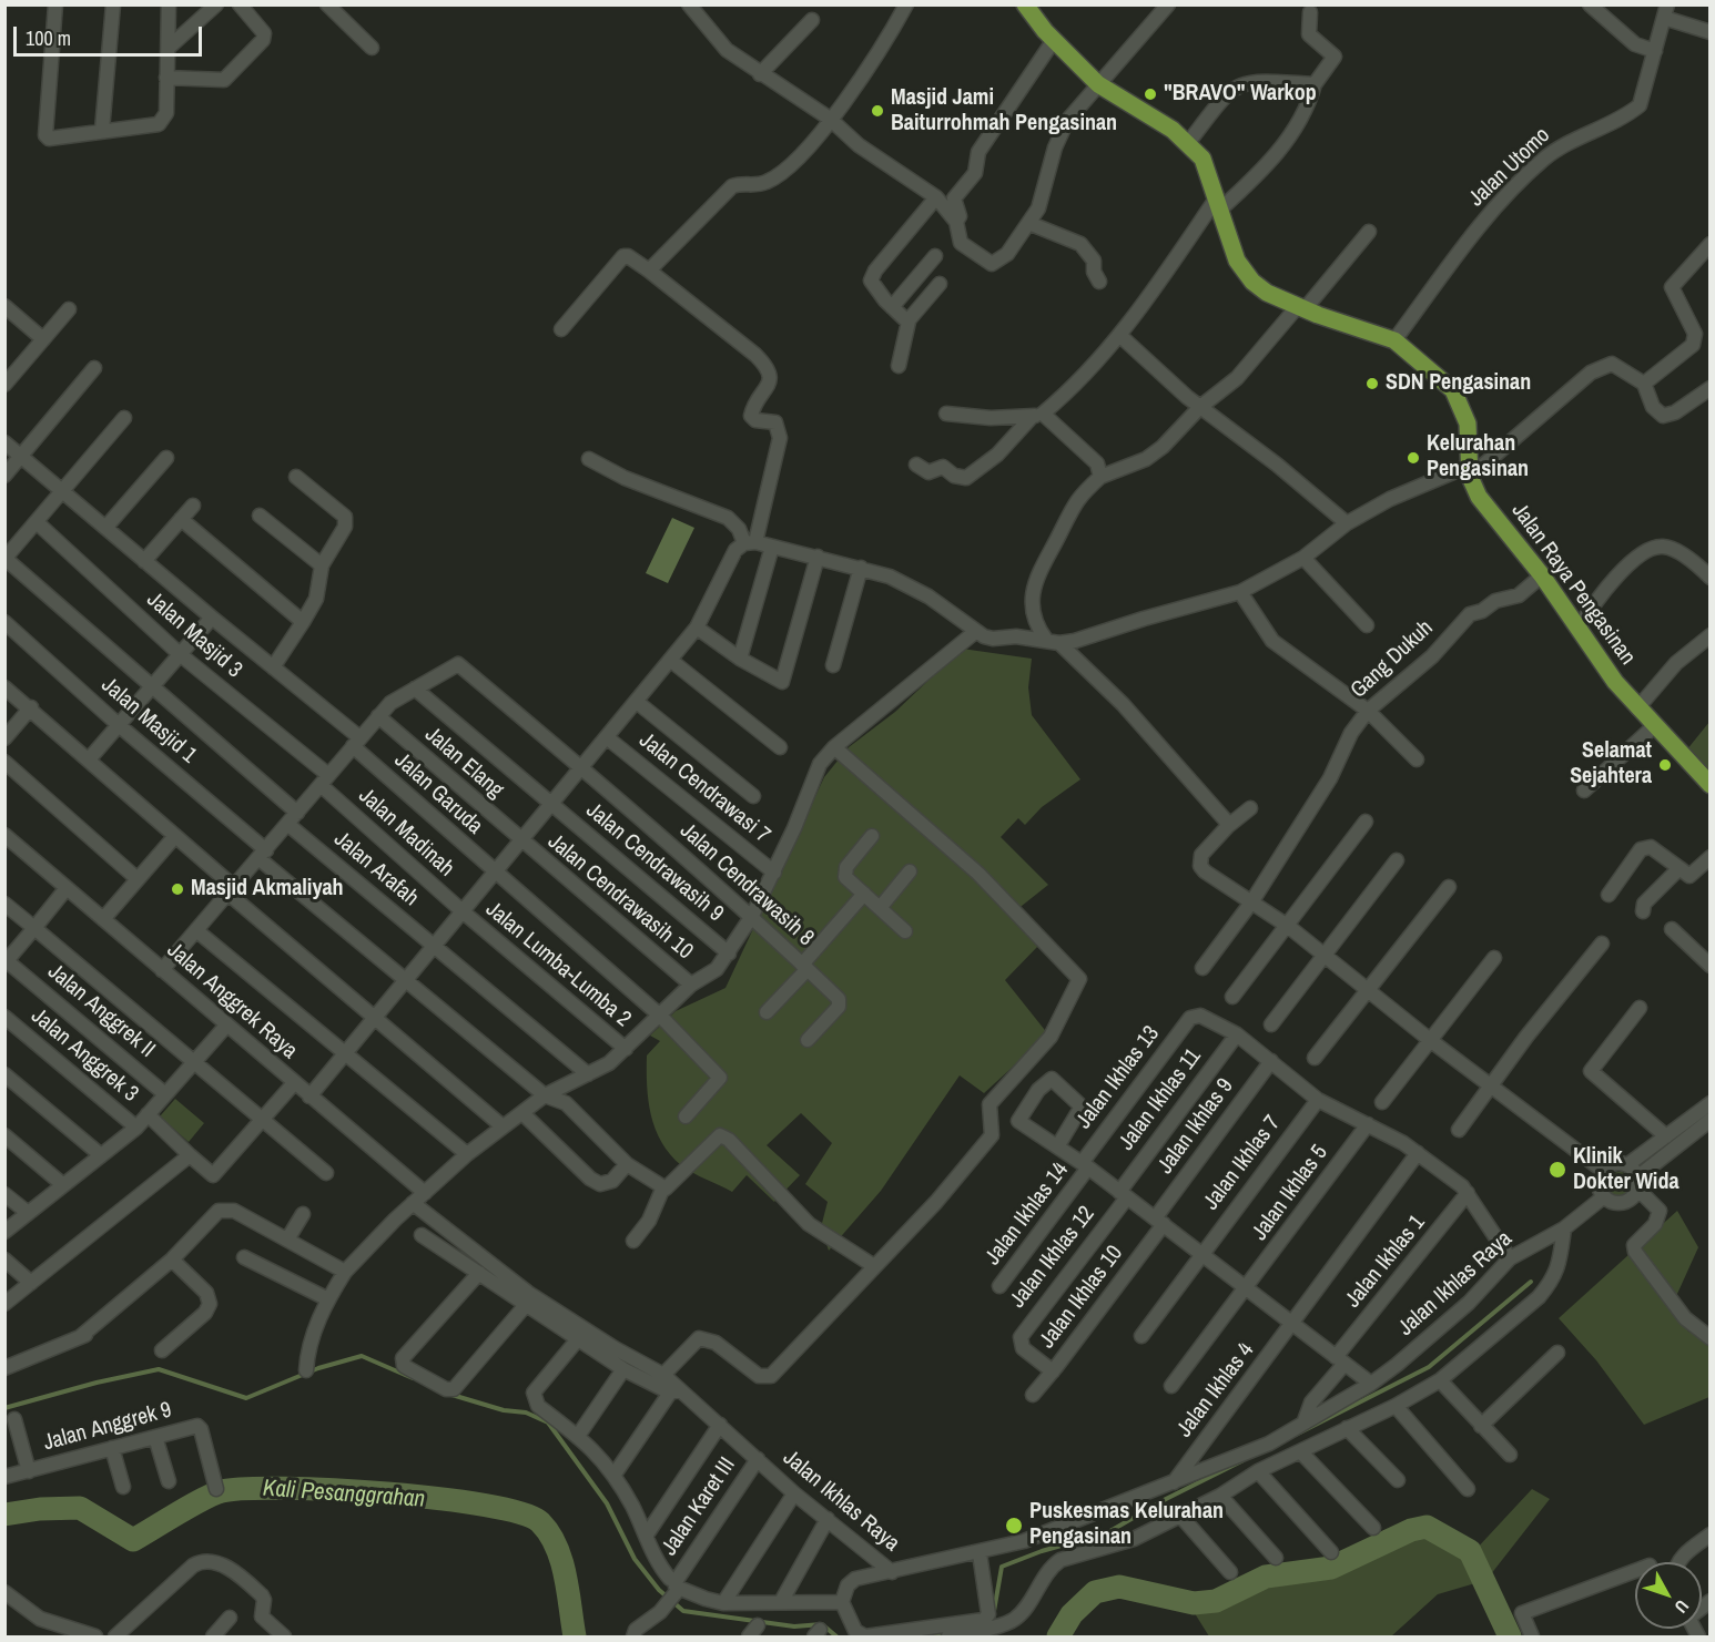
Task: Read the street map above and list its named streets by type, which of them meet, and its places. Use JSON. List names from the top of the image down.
{
  "streets": {
    "main road": ["Jalan Raya Pengasinan"],
    "street": [
      "Jalan Utomo",
      "Jalan Masjid 3",
      "Gang Dukuh",
      "Jalan Masjid 1",
      "Jalan Elang",
      "Jalan Cendrawasi 7",
      "Jalan Garuda",
      "Jalan Madinah",
      "Jalan Cendrawasih 9",
      "Jalan Arafah",
      "Jalan Cendrawasih 8",
      "Jalan Cendrawasih 10",
      "Jalan Lumba-Lumba 2",
      "Jalan Anggrek Raya",
      "Jalan Anggrek II",
      "Jalan Anggrek 3",
      "Jalan Ikhlas 13",
      "Jalan Ikhlas 11",
      "Jalan Ikhlas 9",
      "Jalan Ikhlas 7",
      "Jalan Ikhlas 5",
      "Jalan Ikhlas 14",
      "Jalan Ikhlas 12",
      "Jalan Ikhlas 1",
      "Jalan Ikhlas Raya",
      "Jalan Ikhlas 10",
      "Jalan Ikhlas 4",
      "Jalan Anggrek 9",
      "Jalan Karet III"
    ]
  },
  "crossings": [
    ["Jalan Utomo", "Jalan Raya Pengasinan"],
    ["Jalan Raya Pengasinan", "Gang Dukuh"],
    ["Jalan Masjid 3", "Jalan Madinah"],
    ["Jalan Elang", "Jalan Cendrawasih 10"],
    ["Jalan Madinah", "Jalan Lumba-Lumba 2"],
    ["Jalan Cendrawasih 9", "Jalan Cendrawasih 8"],
    ["Jalan Ikhlas 13", "Jalan Ikhlas 11"],
    ["Jalan Ikhlas 13", "Jalan Ikhlas 14"],
    ["Jalan Ikhlas 11", "Jalan Ikhlas 12"],
    ["Jalan Ikhlas 9", "Jalan Ikhlas 10"],
    ["Jalan Ikhlas 12", "Jalan Ikhlas 10"],
    ["Jalan Ikhlas 1", "Jalan Ikhlas Raya"],
    ["Jalan Ikhlas Raya", "Jalan Ikhlas 4"],
    ["Jalan Ikhlas Raya", "Jalan Karet III"]
  ],
  "water": ["Kali Pesanggrahan"],
  "places": [
    "\"BRAVO\" Warkop",
    "Masjid Jami Baiturrohmah Pengasinan",
    "SDN Pengasinan",
    "Kelurahan Pengasinan",
    "Selamat Sejahtera",
    "Masjid Akmaliyah",
    "Klinik Dokter Wida",
    "Puskesmas Kelurahan Pengasinan"
  ],
  "scale_bar": "100 m",
  "north": "bottom right"
}
